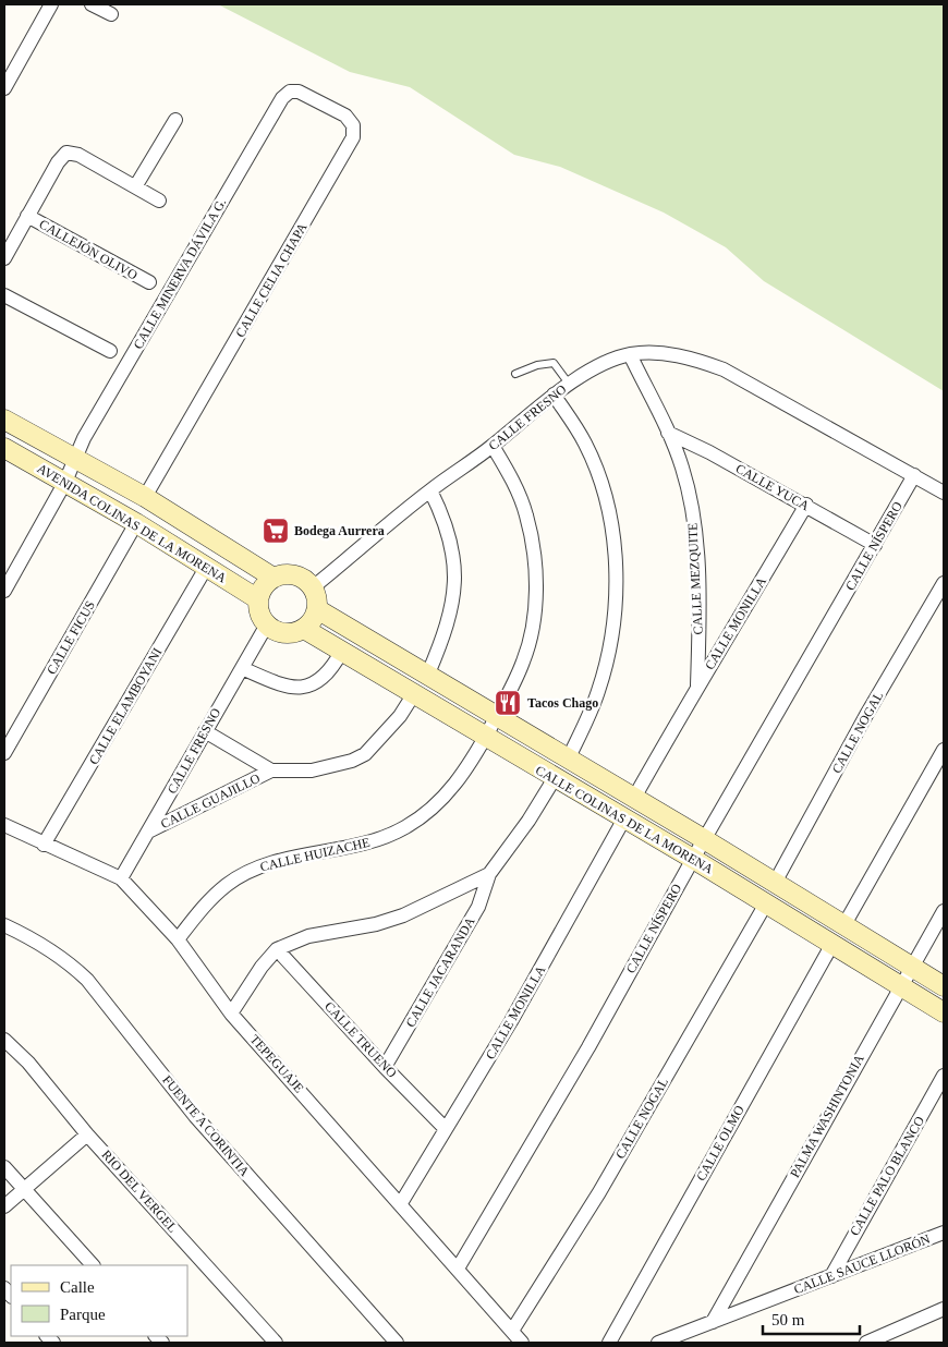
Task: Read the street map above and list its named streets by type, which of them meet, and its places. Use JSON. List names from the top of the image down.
{
  "streets": {
    "street": [
      "CALLEJÓN OLIVO",
      "CALLE MINERVA DÁVILA G.",
      "CALLE CELIA CHAPA",
      "CALLE FRESNO",
      "CALLE YUCA",
      "AVENIDA COLINAS DE LA MORENA",
      "CALLE NÍSPERO",
      "CALLE MEZQUITE",
      "CALLE MONILLA",
      "CALLE FICUS",
      "CALLE ELAMBOYANI",
      "CALLE NOGAL",
      "CALLE GUAJILLO",
      "CALLE COLINAS DE LA MORENA",
      "CALLE HUIZACHE",
      "CALLE JACARANDA",
      "CALLE TRUENO",
      "TEPEGUAJE",
      "PALMA WASHINTONIA",
      "FUENTE A CORINTIA",
      "CALLE OLMO",
      "CALLE PALO BLANCO",
      "RIO DEL VERGEL",
      "CALLE SAUCE LLORÓN"
    ]
  },
  "crossings": [
    ["CALLE MINERVA DÁVILA G.", "CALLE CELIA CHAPA"],
    ["CALLE MINERVA DÁVILA G.", "AVENIDA COLINAS DE LA MORENA"],
    ["CALLE CELIA CHAPA", "AVENIDA COLINAS DE LA MORENA"],
    ["CALLE FRESNO", "AVENIDA COLINAS DE LA MORENA"],
    ["CALLE FRESNO", "CALLE NÍSPERO"],
    ["CALLE FRESNO", "CALLE MEZQUITE"],
    ["CALLE FRESNO", "CALLE GUAJILLO"],
    ["CALLE FRESNO", "CALLE COLINAS DE LA MORENA"],
    ["CALLE FRESNO", "CALLE HUIZACHE"],
    ["CALLE FRESNO", "TEPEGUAJE"],
    ["CALLE YUCA", "CALLE NÍSPERO"],
    ["CALLE YUCA", "CALLE MEZQUITE"],
    ["CALLE YUCA", "CALLE MONILLA"],
    ["AVENIDA COLINAS DE LA MORENA", "CALLE FICUS"],
    ["AVENIDA COLINAS DE LA MORENA", "CALLE ELAMBOYANI"],
    ["AVENIDA COLINAS DE LA MORENA", "CALLE COLINAS DE LA MORENA"],
    ["CALLE NÍSPERO", "CALLE COLINAS DE LA MORENA"],
    ["CALLE NÍSPERO", "TEPEGUAJE"],
    ["CALLE MEZQUITE", "CALLE MONILLA"],
    ["CALLE MONILLA", "CALLE COLINAS DE LA MORENA"],
    ["CALLE MONILLA", "CALLE TRUENO"],
    ["CALLE MONILLA", "TEPEGUAJE"],
    ["CALLE ELAMBOYANI", "TEPEGUAJE"],
    ["CALLE NOGAL", "CALLE COLINAS DE LA MORENA"],
    ["CALLE NOGAL", "TEPEGUAJE"],
    ["CALLE GUAJILLO", "CALLE COLINAS DE LA MORENA"],
    ["CALLE COLINAS DE LA MORENA", "CALLE HUIZACHE"],
    ["CALLE COLINAS DE LA MORENA", "PALMA WASHINTONIA"],
    ["CALLE COLINAS DE LA MORENA", "CALLE OLMO"],
    ["CALLE HUIZACHE", "TEPEGUAJE"],
    ["CALLE JACARANDA", "CALLE TRUENO"],
    ["PALMA WASHINTONIA", "CALLE SAUCE LLORÓN"],
    ["CALLE PALO BLANCO", "CALLE SAUCE LLORÓN"]
  ],
  "places": {
    "supermarket": ["Bodega Aurrera"],
    "restaurant": ["Tacos Chago"]
  },
  "legend": ["Calle", "Parque"],
  "scale_bar": "50 m"
}
